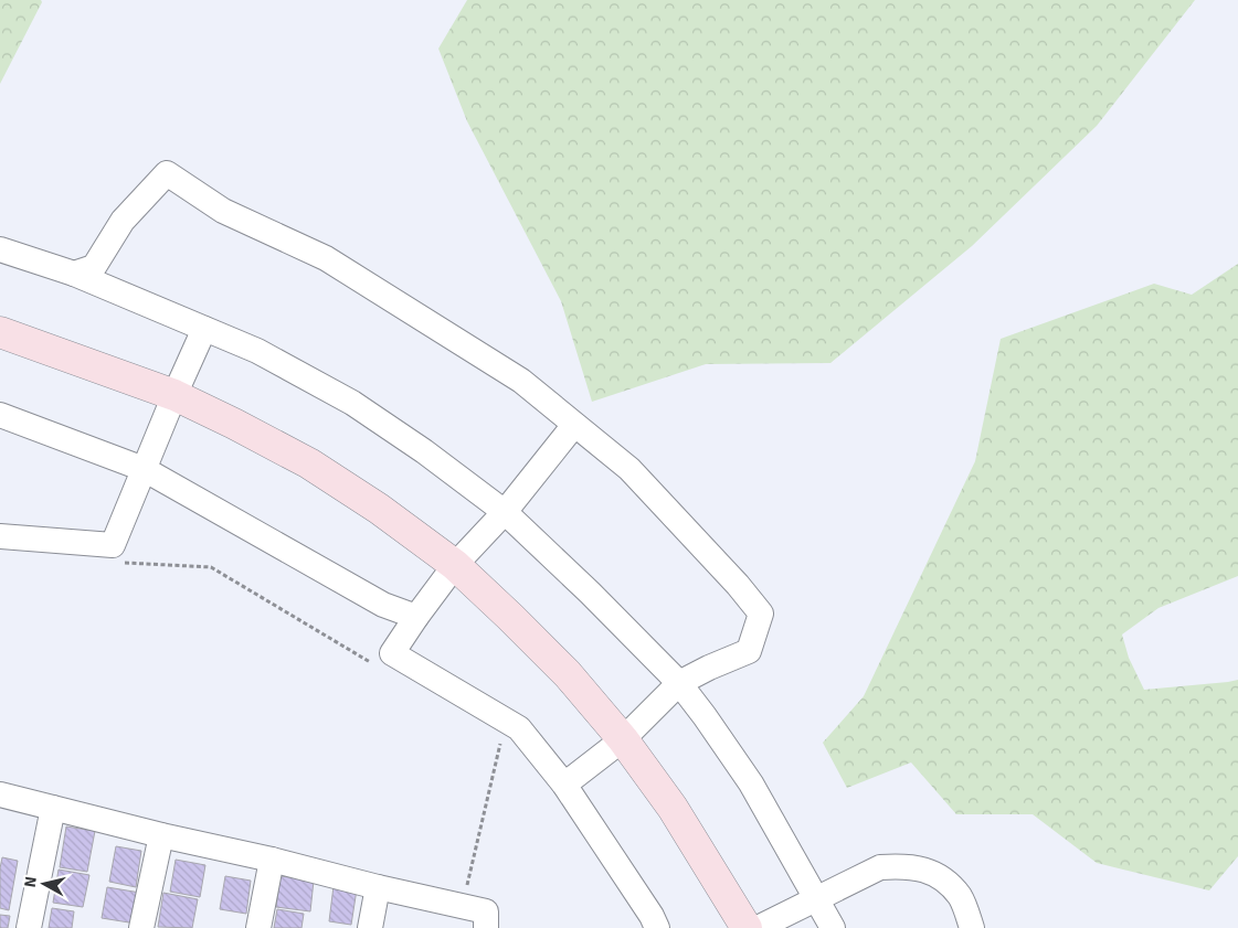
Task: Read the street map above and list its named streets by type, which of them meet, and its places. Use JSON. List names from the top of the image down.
{
  "north": "left"
}
